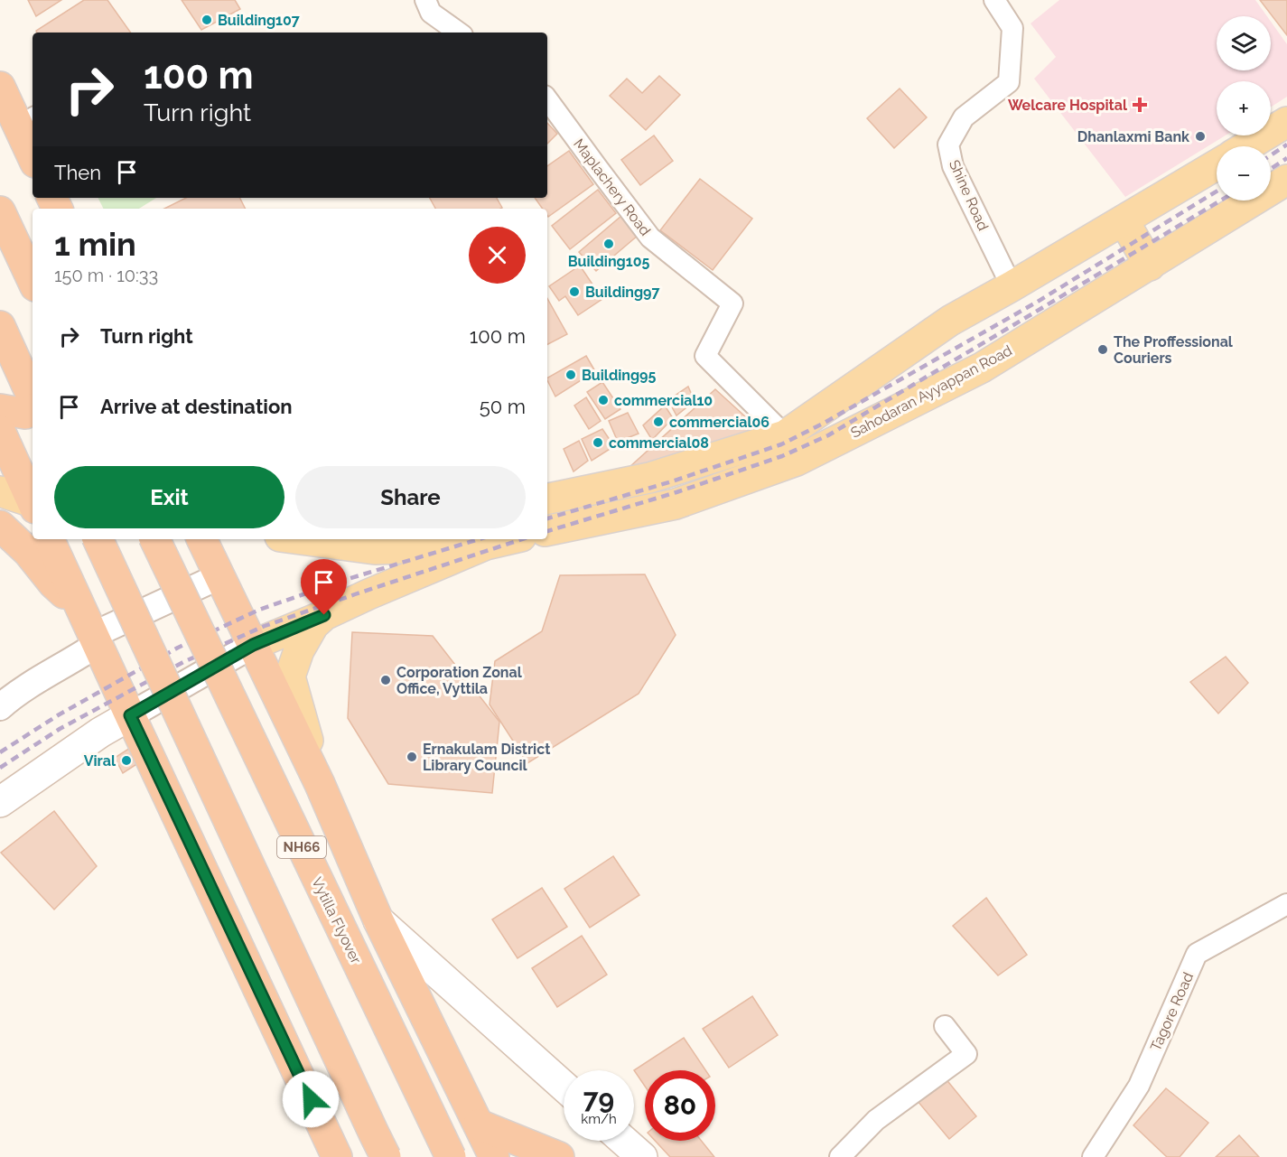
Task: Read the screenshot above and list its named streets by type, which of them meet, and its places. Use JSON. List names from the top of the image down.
{
  "streets": {
    "highway": ["NH66", "Vytilla Flyover"],
    "main road": ["Sahodaran Ayyappan Road"],
    "street": ["Maplachery Road", "Shine Road", "Tagore Road"]
  },
  "places": {
    "other": [
      "Building107",
      "Dhanlaxmi Bank",
      "Building105",
      "Building97",
      "The Proffessional Couriers",
      "Building95",
      "commercial10",
      "commercial06",
      "commercial08",
      "Corporation Zonal Office, Vyttila",
      "Ernakulam District Library Council",
      "Viral"
    ],
    "health": ["Welcare Hospital"]
  },
  "page": {
    "map_buttons": ["+", "−"],
    "turn": ["100 m", "Turn right"],
    "then": "Then",
    "heading": ["1 min", "150 m · 10:33"],
    "list": [
      {
        "name": "Turn right",
        "value": "100 m"
      },
      {
        "name": "Arrive at destination",
        "value": "50 m"
      }
    ],
    "buttons": ["Exit", "Share"],
    "speed": "79 km/h",
    "limit": "80"
  }
}
